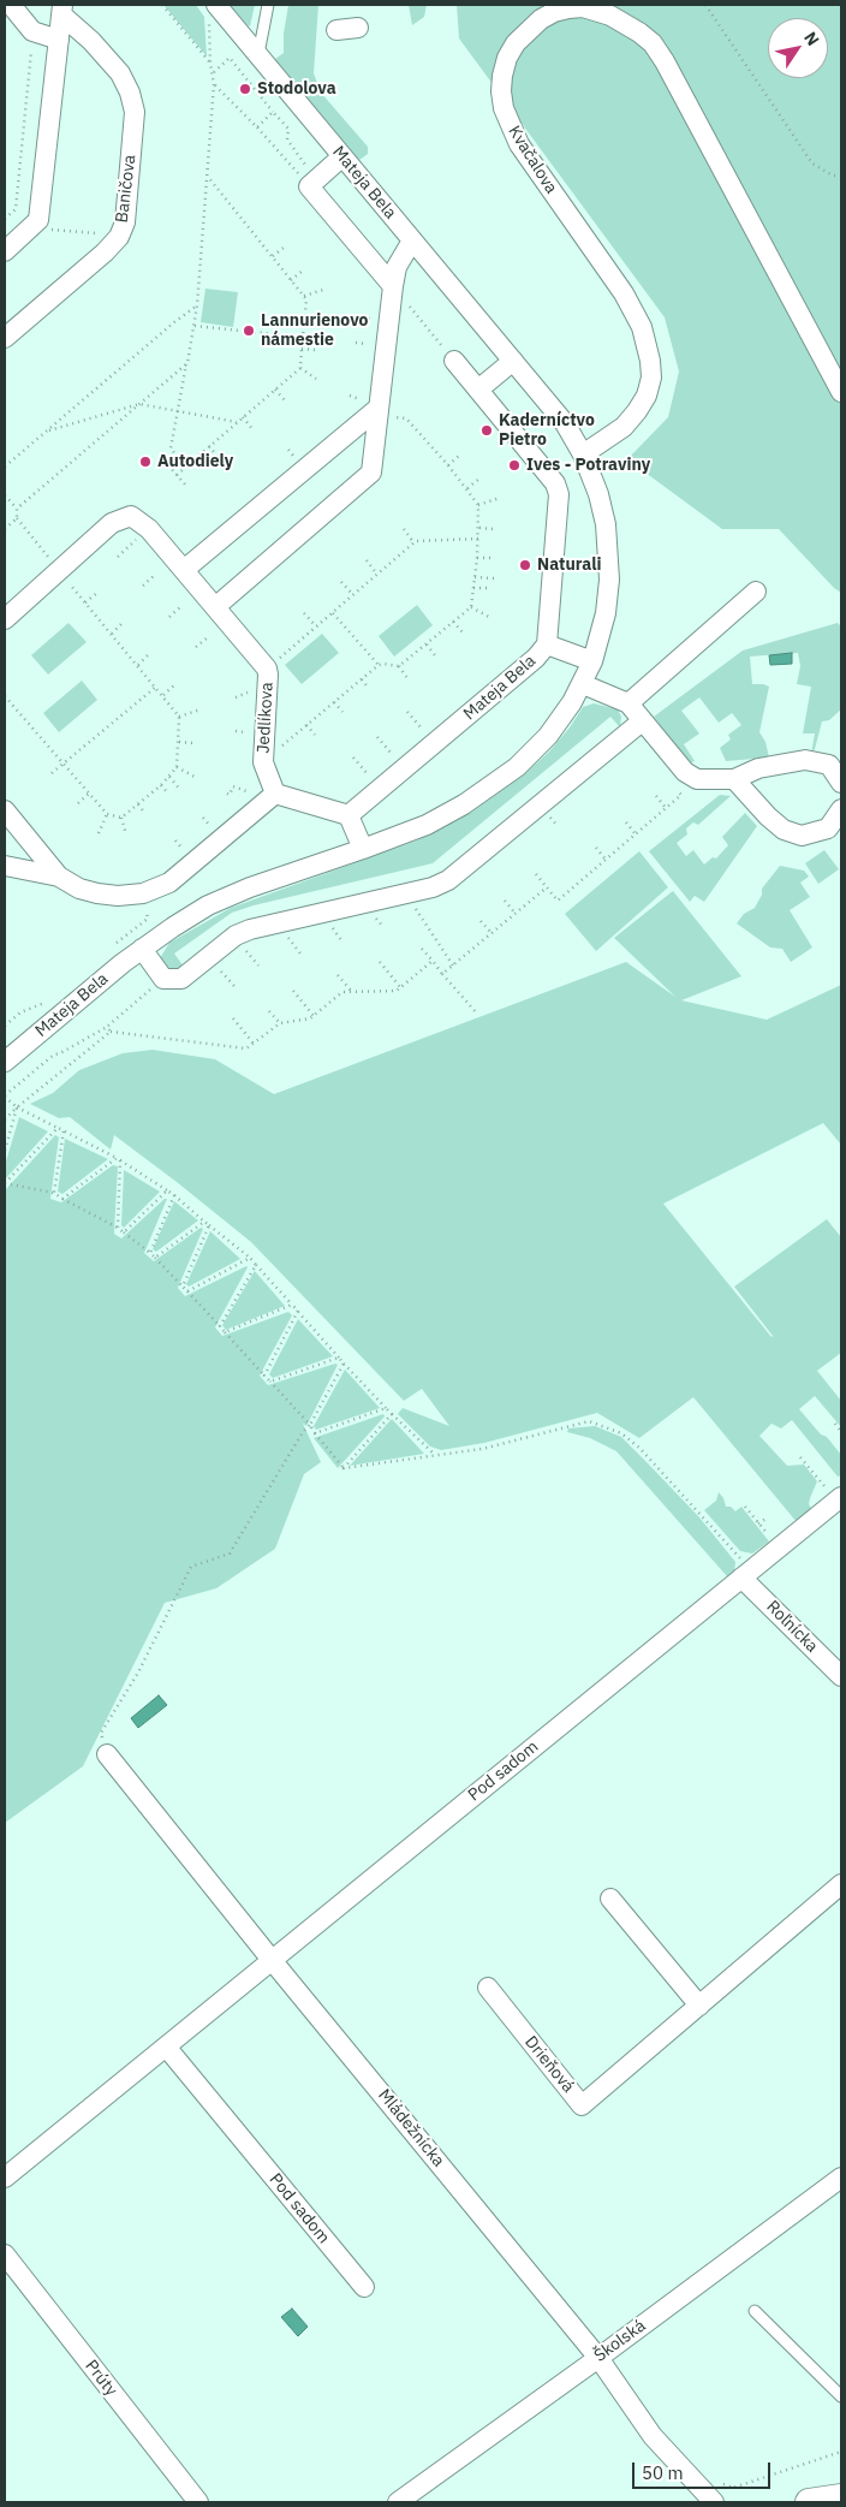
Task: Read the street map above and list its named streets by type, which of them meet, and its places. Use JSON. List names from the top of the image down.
{
  "streets": {
    "street": [
      "Kvačalova",
      "Mateja Bela",
      "Baničova",
      "Jedlíkova",
      "Roľnícka",
      "Pod sadom",
      "Drieňová",
      "Mládežnícka",
      "Školská",
      "Prúty"
    ]
  },
  "crossings": [
    ["Kvačalova", "Mateja Bela"],
    ["Roľnícka", "Pod sadom"],
    ["Pod sadom", "Mládežnícka"],
    ["Mládežnícka", "Školská"]
  ],
  "places": [
    "Stodolova",
    "Lannurienovo námestie",
    "Kaderníctvo Pietro",
    "Autodiely",
    "Ives - Potraviny",
    "Naturali"
  ],
  "scale_bar": "50 m",
  "north": "top right"
}
